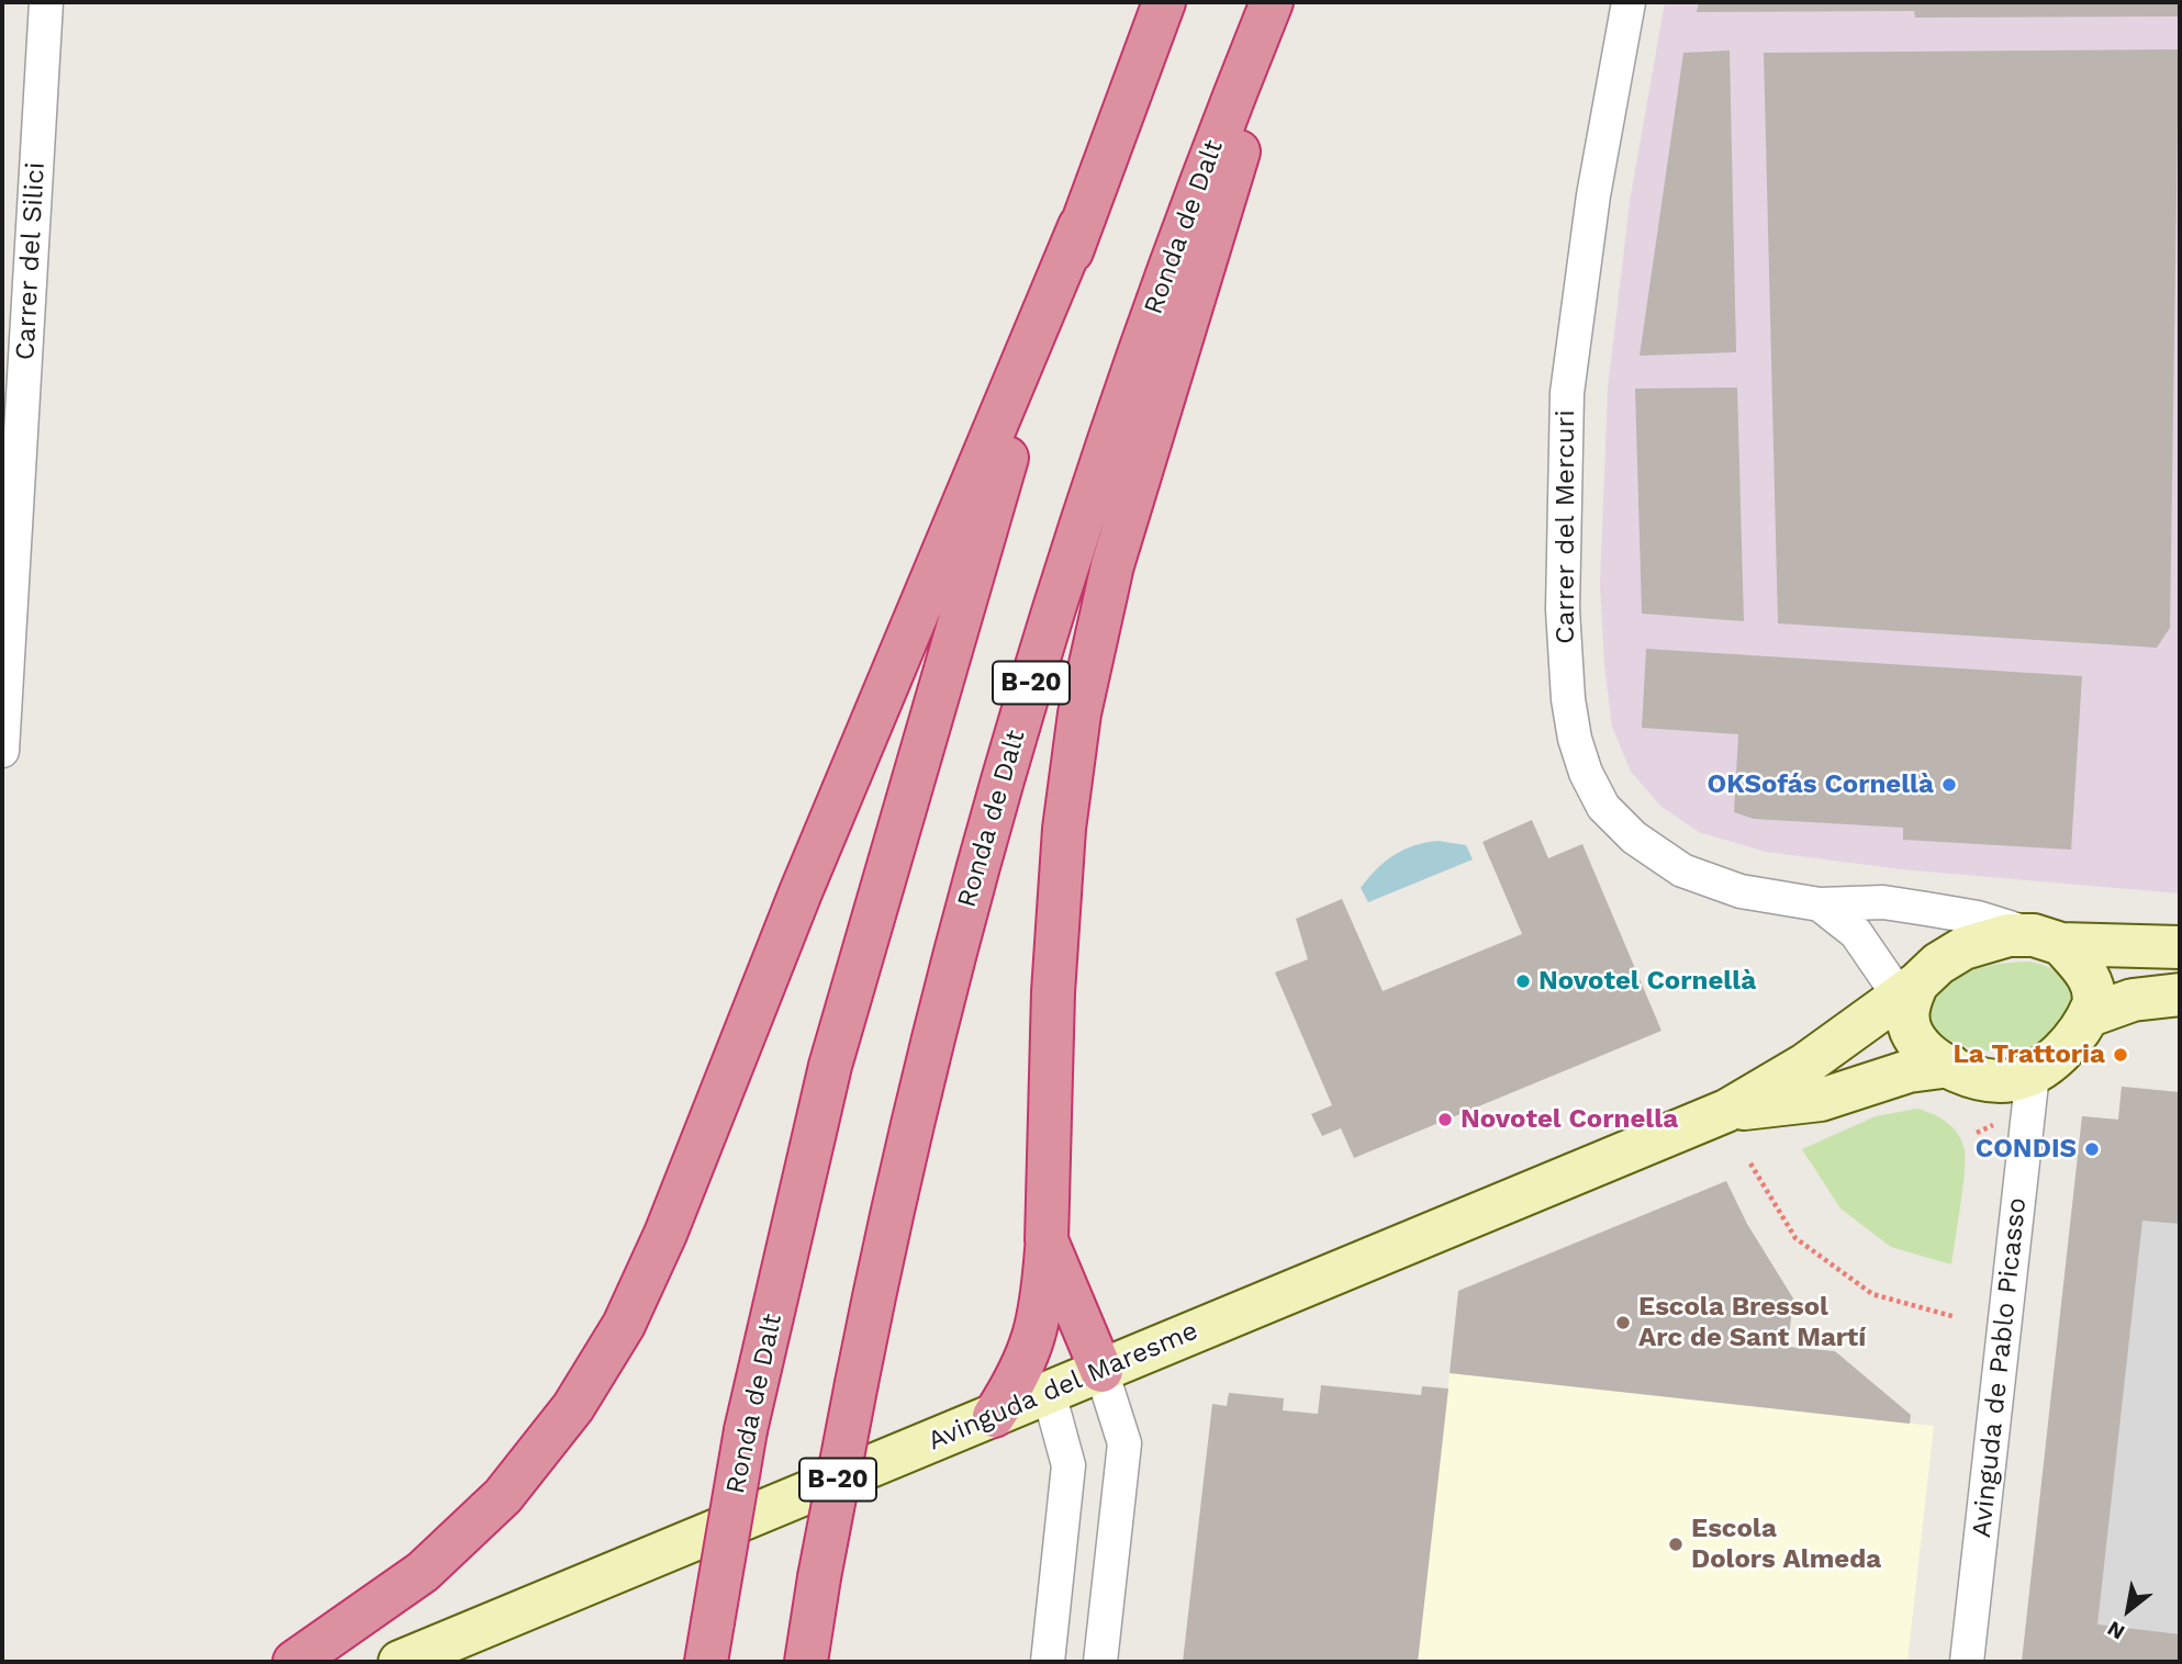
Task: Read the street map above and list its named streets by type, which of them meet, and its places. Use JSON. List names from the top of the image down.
{
  "streets": {
    "highway": ["Ronda de Dalt", "B-20"],
    "main road": ["Avinguda del Maresme"],
    "street": ["Carrer del Silici", "Carrer del Mercuri", "Avinguda de Pablo Picasso"]
  },
  "crossings": [
    ["Carrer del Mercuri", "Avinguda de Pablo Picasso"]
  ],
  "places": [
    "OKSofás Cornellà",
    "Novotel Cornellà",
    "La Trattoria",
    "Novotel Cornella",
    "CONDIS",
    "Escola Bressol Arc de Sant Martí",
    "Escola Dolors Almeda"
  ],
  "north": "bottom left"
}
